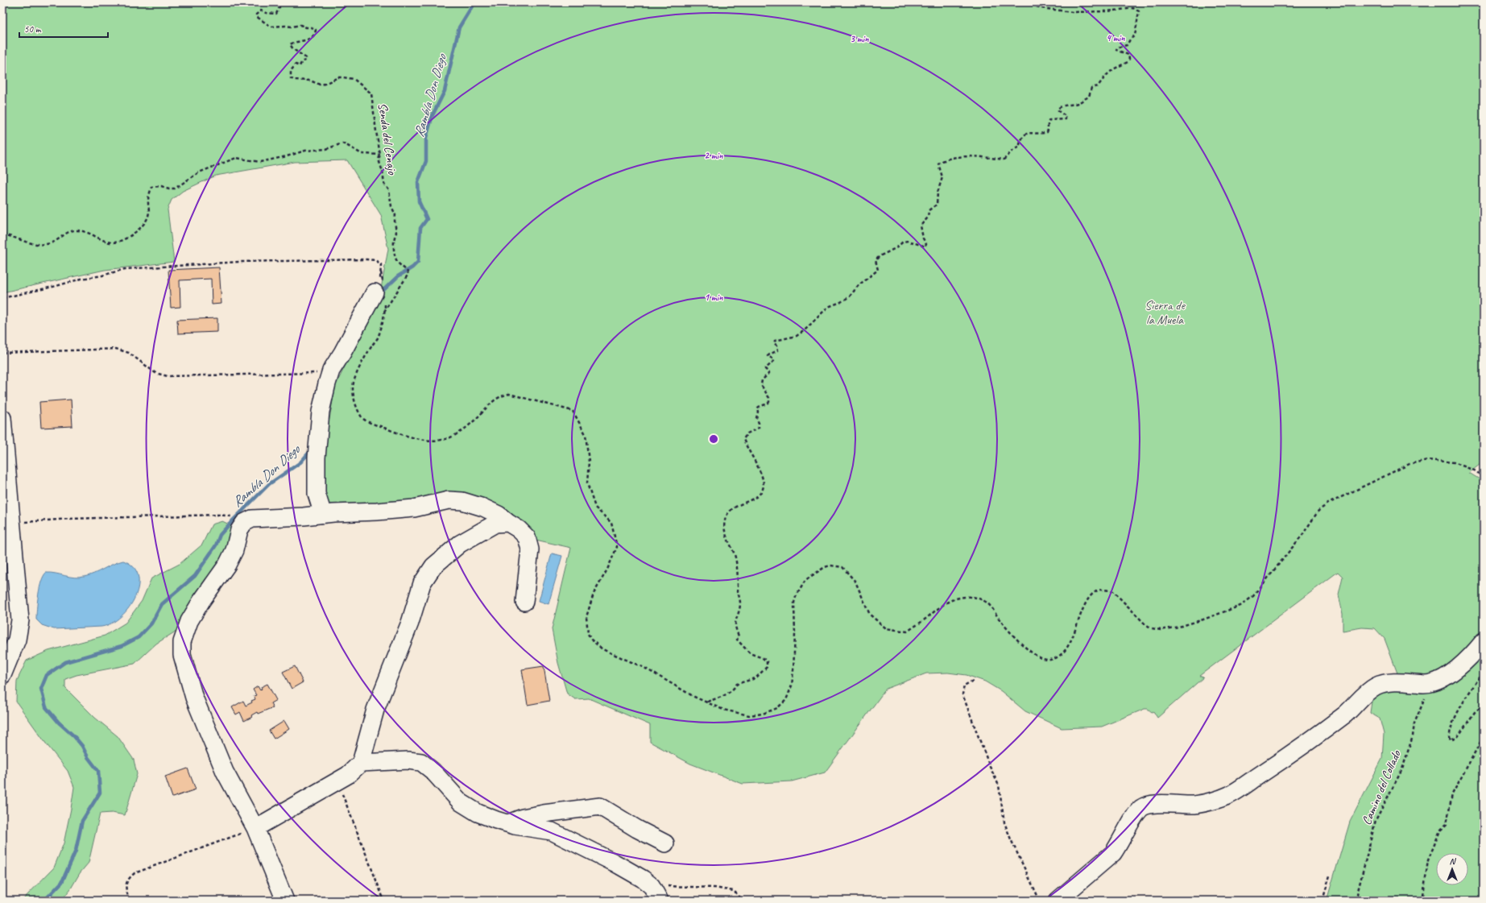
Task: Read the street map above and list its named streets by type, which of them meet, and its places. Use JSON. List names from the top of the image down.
{
  "streets": {
    "path": ["Senda del Cenajo", "Camino del Collado"]
  },
  "water": ["Rambla Don Diego"],
  "parks": ["Sierra de la Muela"],
  "scale_bar": "50 m",
  "north": "top",
  "rings": [
    "4 min",
    "3 min",
    "2 min",
    "1 min"
  ]
}
